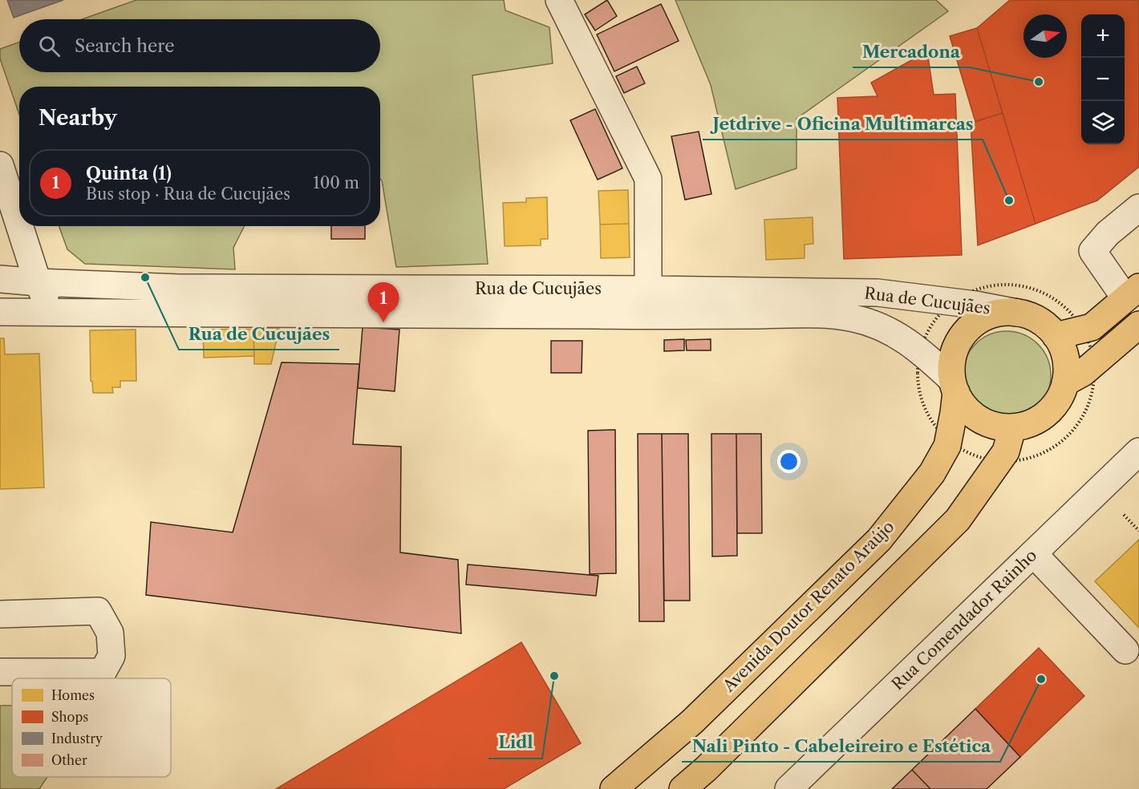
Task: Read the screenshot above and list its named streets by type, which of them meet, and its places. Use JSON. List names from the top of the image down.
{
  "streets": {
    "main road": ["Avenida Doutor Renato Araújo"],
    "street": ["Rua de Cucujães", "Rua Comendador Rainho"]
  },
  "crossings": [
    ["Rua de Cucujães", "Avenida Doutor Renato Araújo"]
  ],
  "places": [
    "Mercadona",
    "Jetdrive - Oficina Multimarcas",
    "Rua de Cucujães",
    "Lidl",
    "Nali Pinto - Cabeleireiro e Estética"
  ],
  "legend": [
    "Homes",
    "Shops",
    "Industry",
    "Other"
  ],
  "north": "right",
  "page": {
    "map_buttons": ["+", "−"],
    "search": "Search here",
    "heading": "Nearby",
    "list": [
      {
        "mark": "1",
        "name": "Quinta (1)",
        "note": "Bus stop · Rua de Cucujães",
        "value": "100 m"
      }
    ],
    "pins": "1"
  }
}
